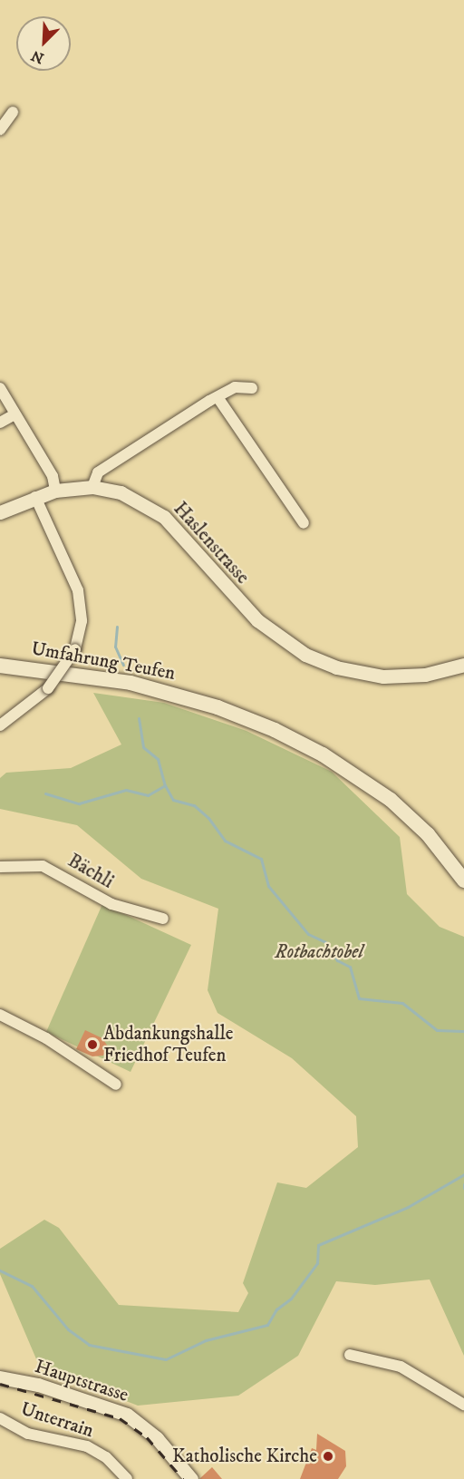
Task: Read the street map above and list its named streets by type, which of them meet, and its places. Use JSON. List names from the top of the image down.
{
  "streets": {
    "main road": ["Umfahrung Teufen"],
    "street": [
      "Haslenstrasse",
      "Bächli",
      "Hauptstrasse",
      "Unterrain"
    ]
  },
  "parks": ["Rotbachtobel"],
  "places": ["Abdankungshalle Friedhof Teufen", "Katholische Kirche"],
  "north": "bottom left"
}
